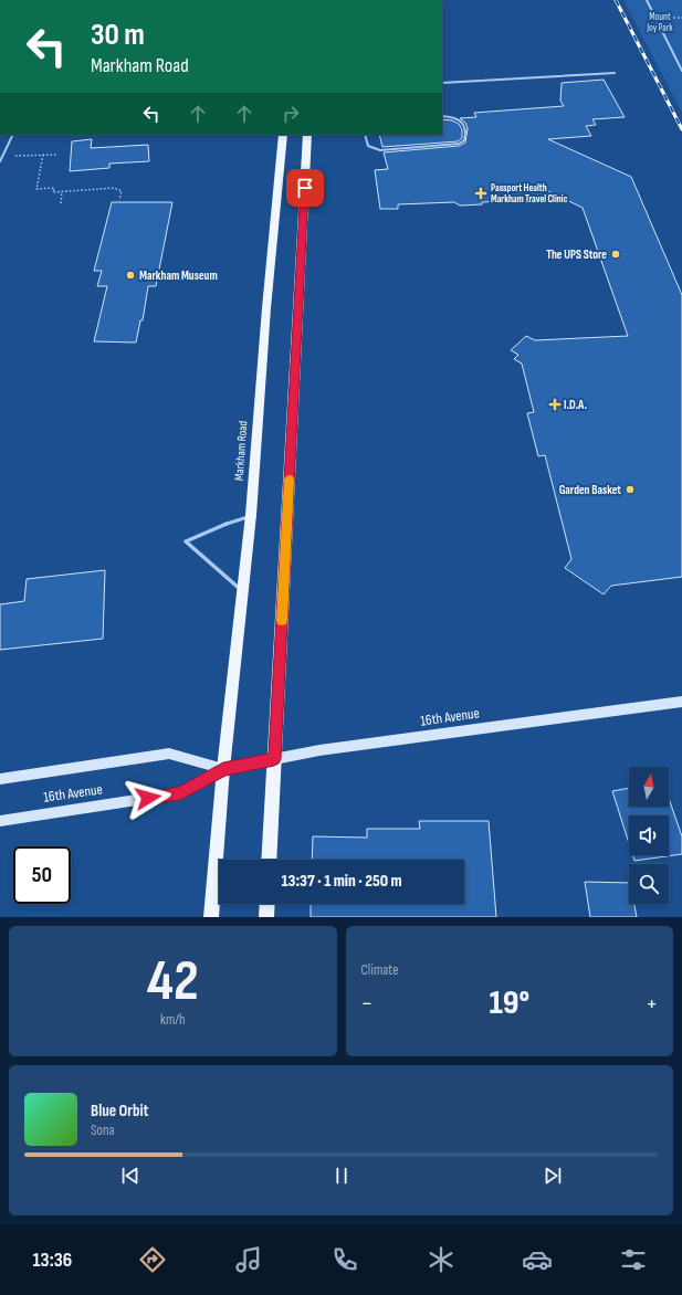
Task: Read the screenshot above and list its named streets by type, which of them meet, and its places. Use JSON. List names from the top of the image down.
{
  "streets": {
    "main road": ["Markham Road", "16th Avenue"]
  },
  "crossings": [
    ["Markham Road", "16th Avenue"]
  ],
  "parks": ["Mount Joy Park"],
  "places": {
    "health": ["Passport Health Markham Travel Clinic", "I.D.A."],
    "other": ["The UPS Store", "Markham Museum", "Garden Basket"]
  },
  "north": "top",
  "page": {
    "turn": ["30 m", "Markham Road"],
    "limit": "50",
    "trip": "13:37 · 1 min · 250 m",
    "tile": [
      ["42", "km/h"],
      "Climate"
    ],
    "heat": ["−", "19°", "+"],
    "song": ["Blue Orbit", "Sona"],
    "tabs": "13:36"
  }
}
